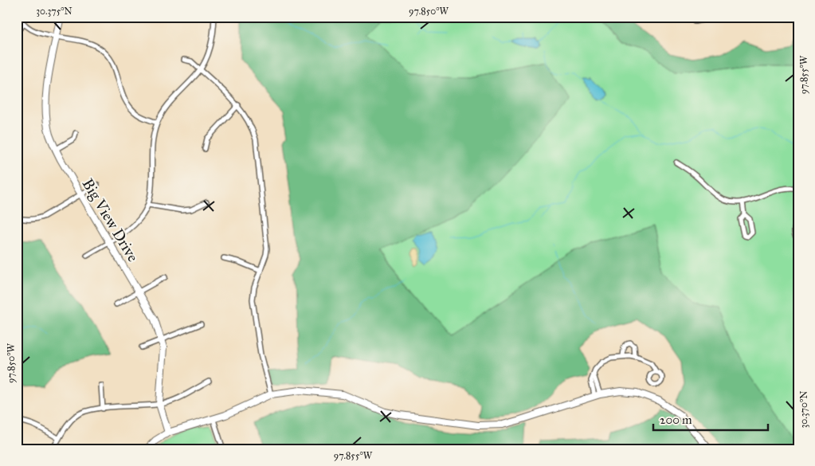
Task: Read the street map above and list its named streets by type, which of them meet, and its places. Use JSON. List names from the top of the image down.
{
  "streets": {
    "street": ["Big View Drive"]
  },
  "scale_bar": "200 m",
  "coordinates": [
    "30.375°N",
    "97.850°W",
    "97.855°W",
    "30.370°N"
  ]
}
